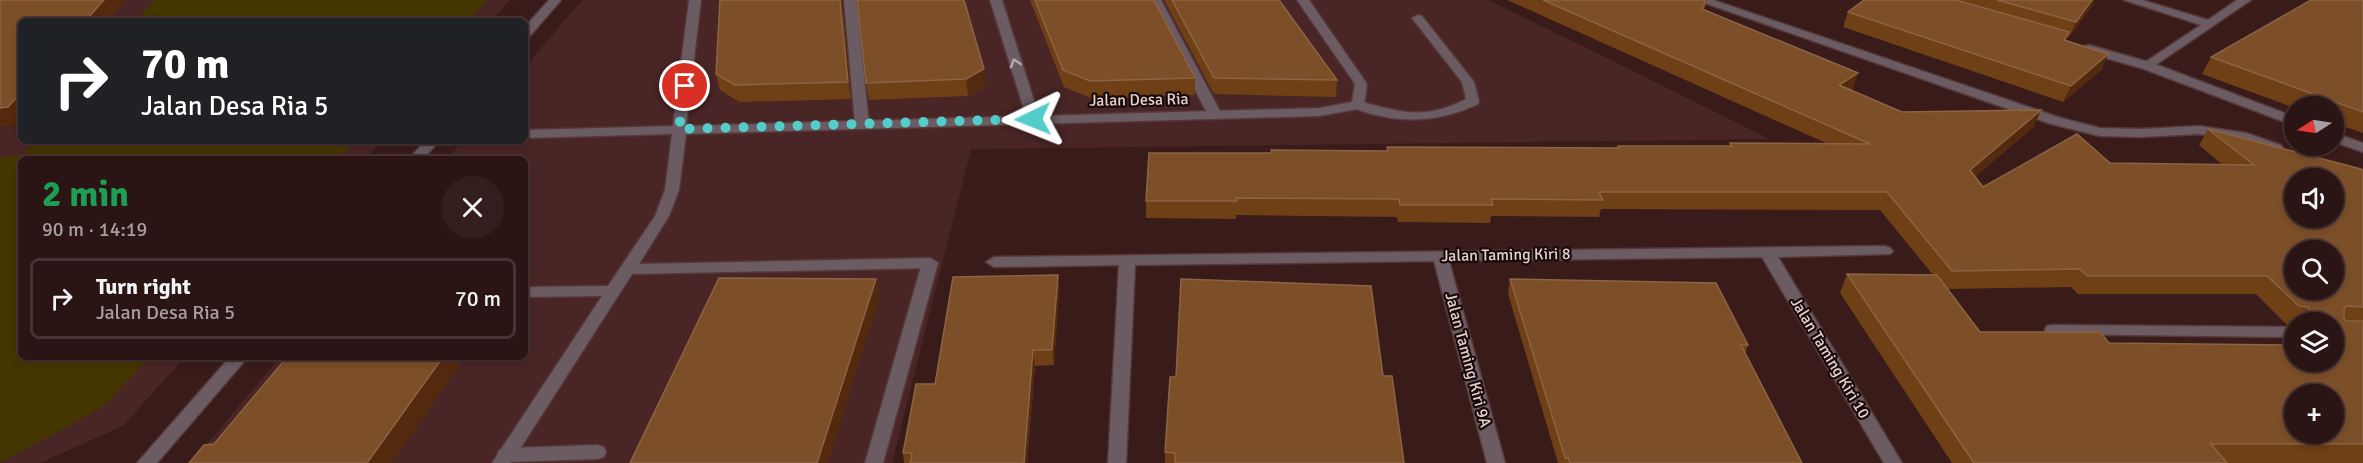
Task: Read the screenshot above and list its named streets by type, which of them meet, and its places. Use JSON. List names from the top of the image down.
{
  "streets": {
    "street": [
      "Jalan Desa Ria",
      "Jalan Taming Kiri 8",
      "Jalan Taming Kiri 10",
      "Jalan Taming Kiri 9A"
    ]
  },
  "crossings": [
    ["Jalan Taming Kiri 8", "Jalan Taming Kiri 10"],
    ["Jalan Taming Kiri 8", "Jalan Taming Kiri 9A"]
  ],
  "north": "left",
  "page": {
    "turn": ["70 m", "Jalan Desa Ria 5"],
    "map_buttons": "+",
    "heading": ["2 min", "90 m · 14:19"],
    "list": [
      {
        "name": "Turn right",
        "note": "Jalan Desa Ria 5",
        "value": "70 m"
      }
    ]
  }
}
